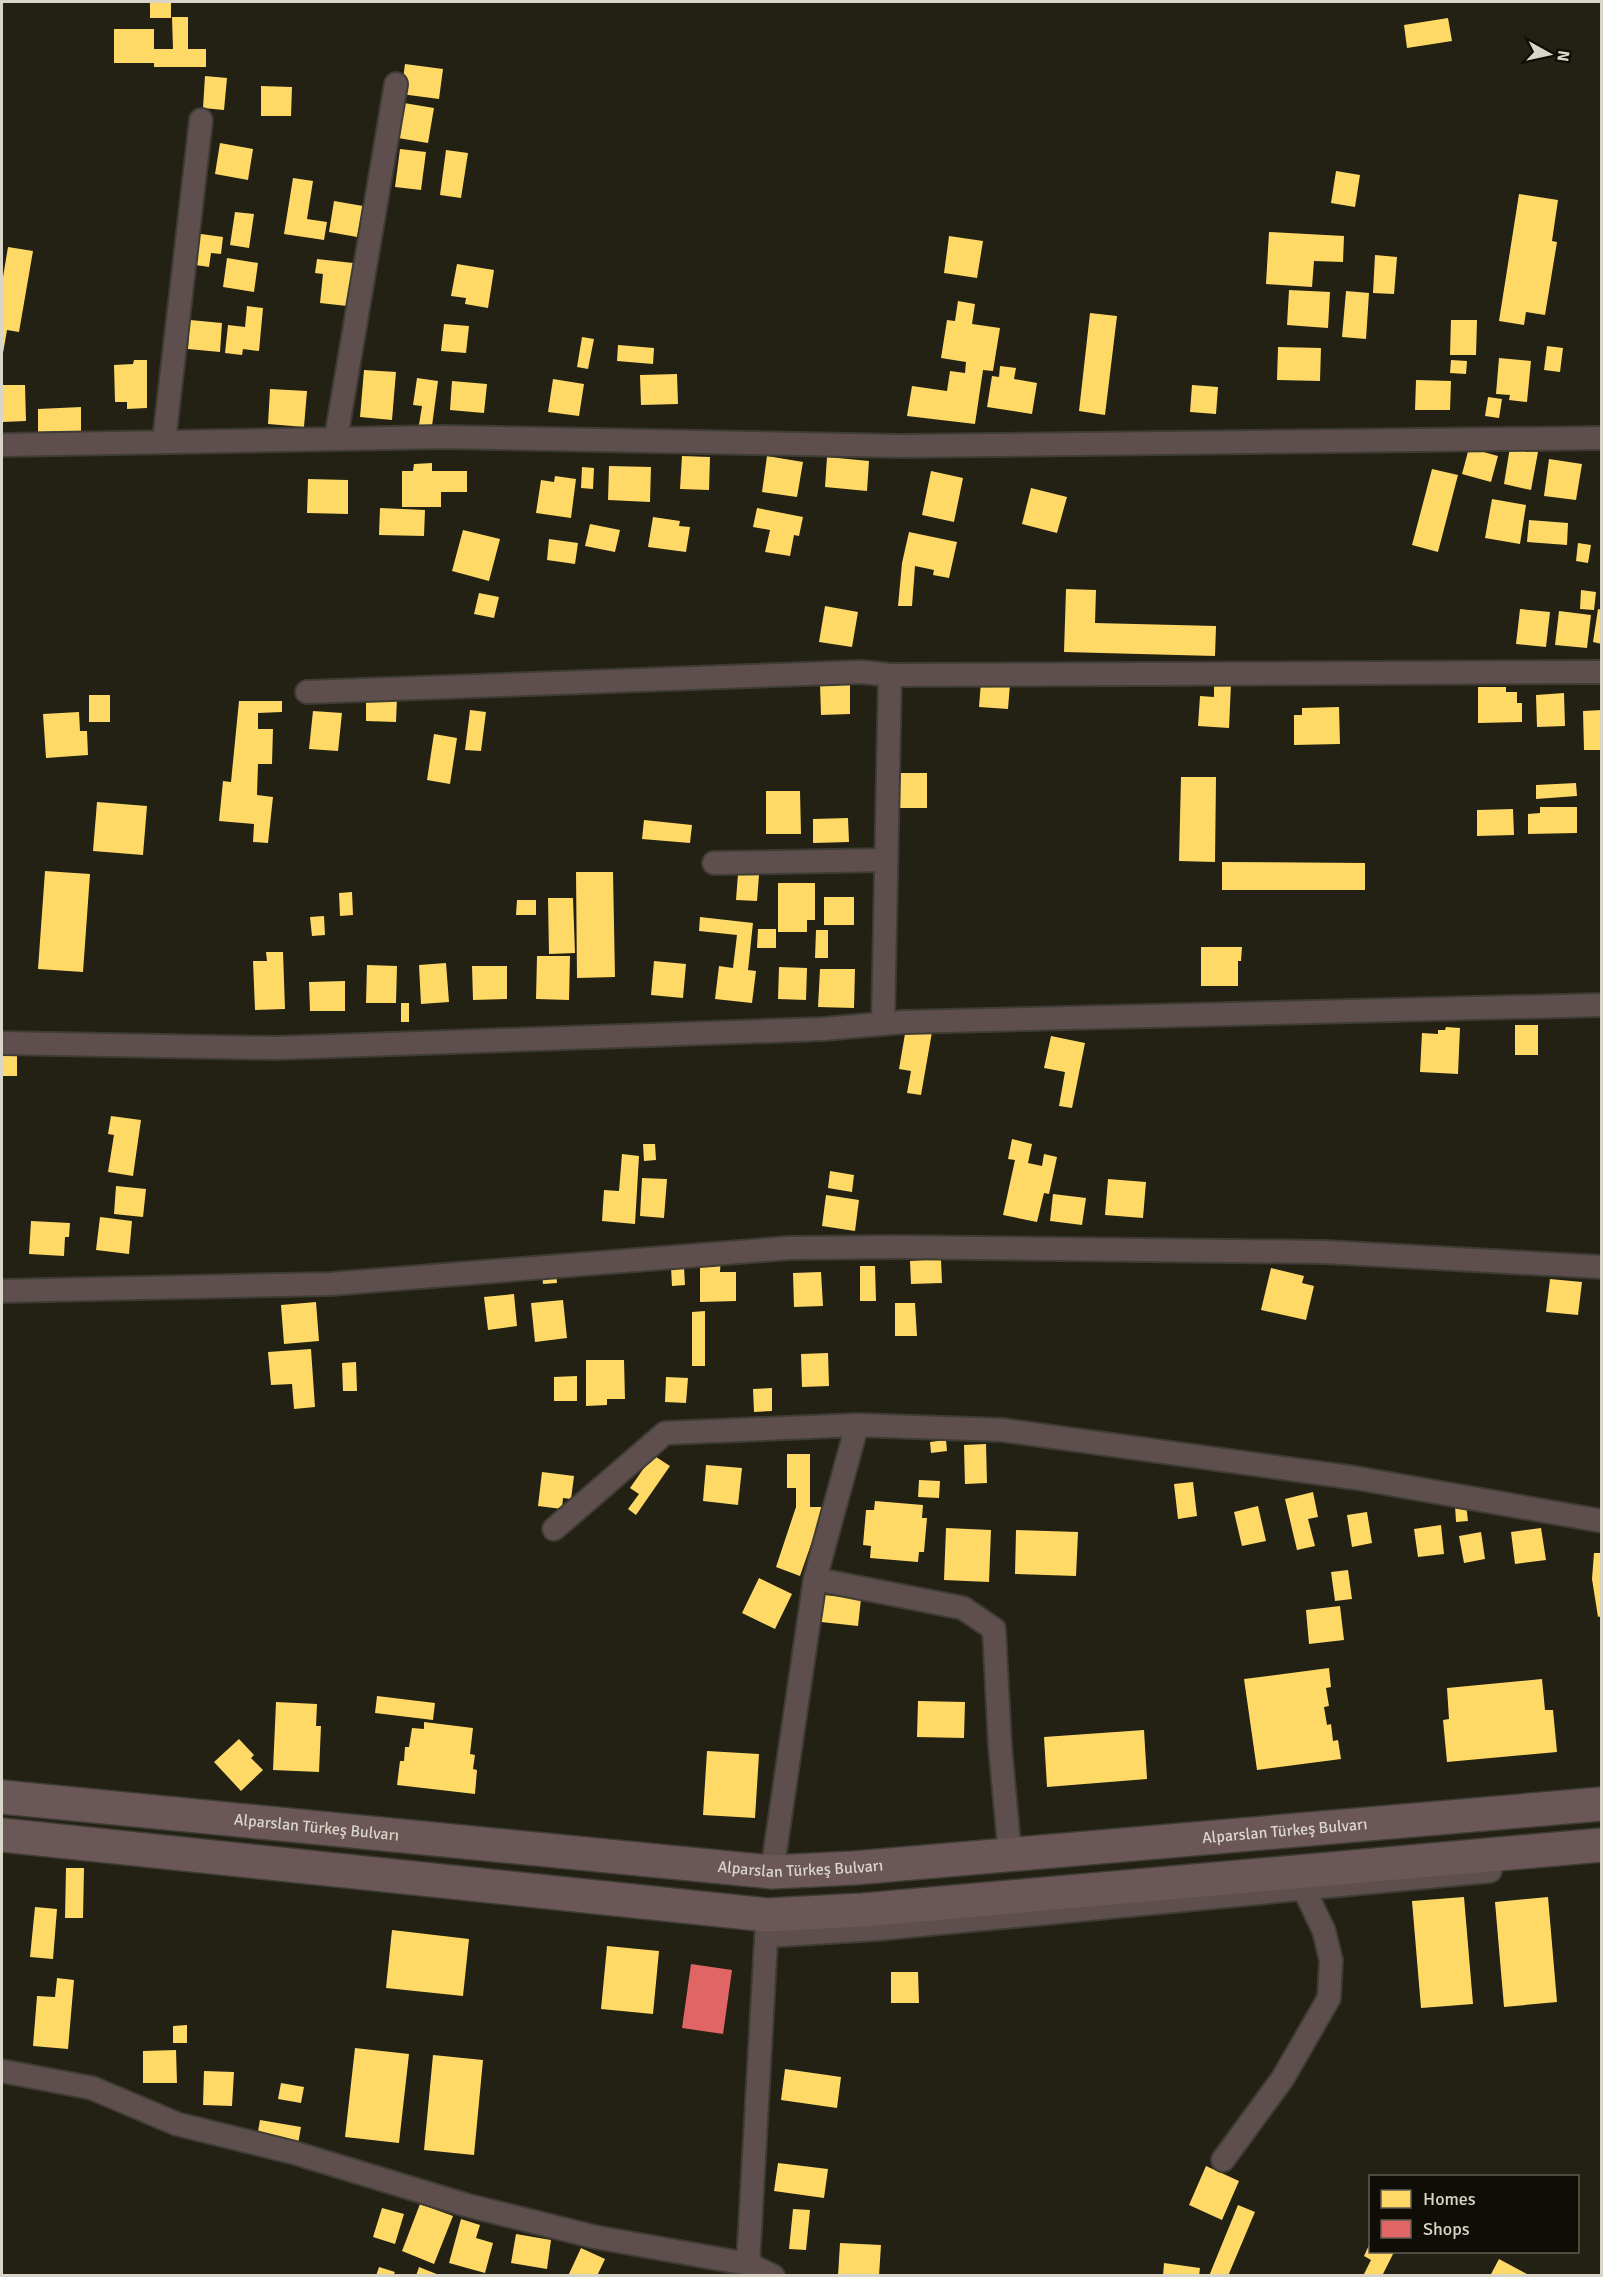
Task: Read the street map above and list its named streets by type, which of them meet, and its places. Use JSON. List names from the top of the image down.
{
  "streets": {
    "main road": ["Alparslan Türkeş Bulvarı"]
  },
  "legend": ["Homes", "Shops"],
  "north": "right"
}
